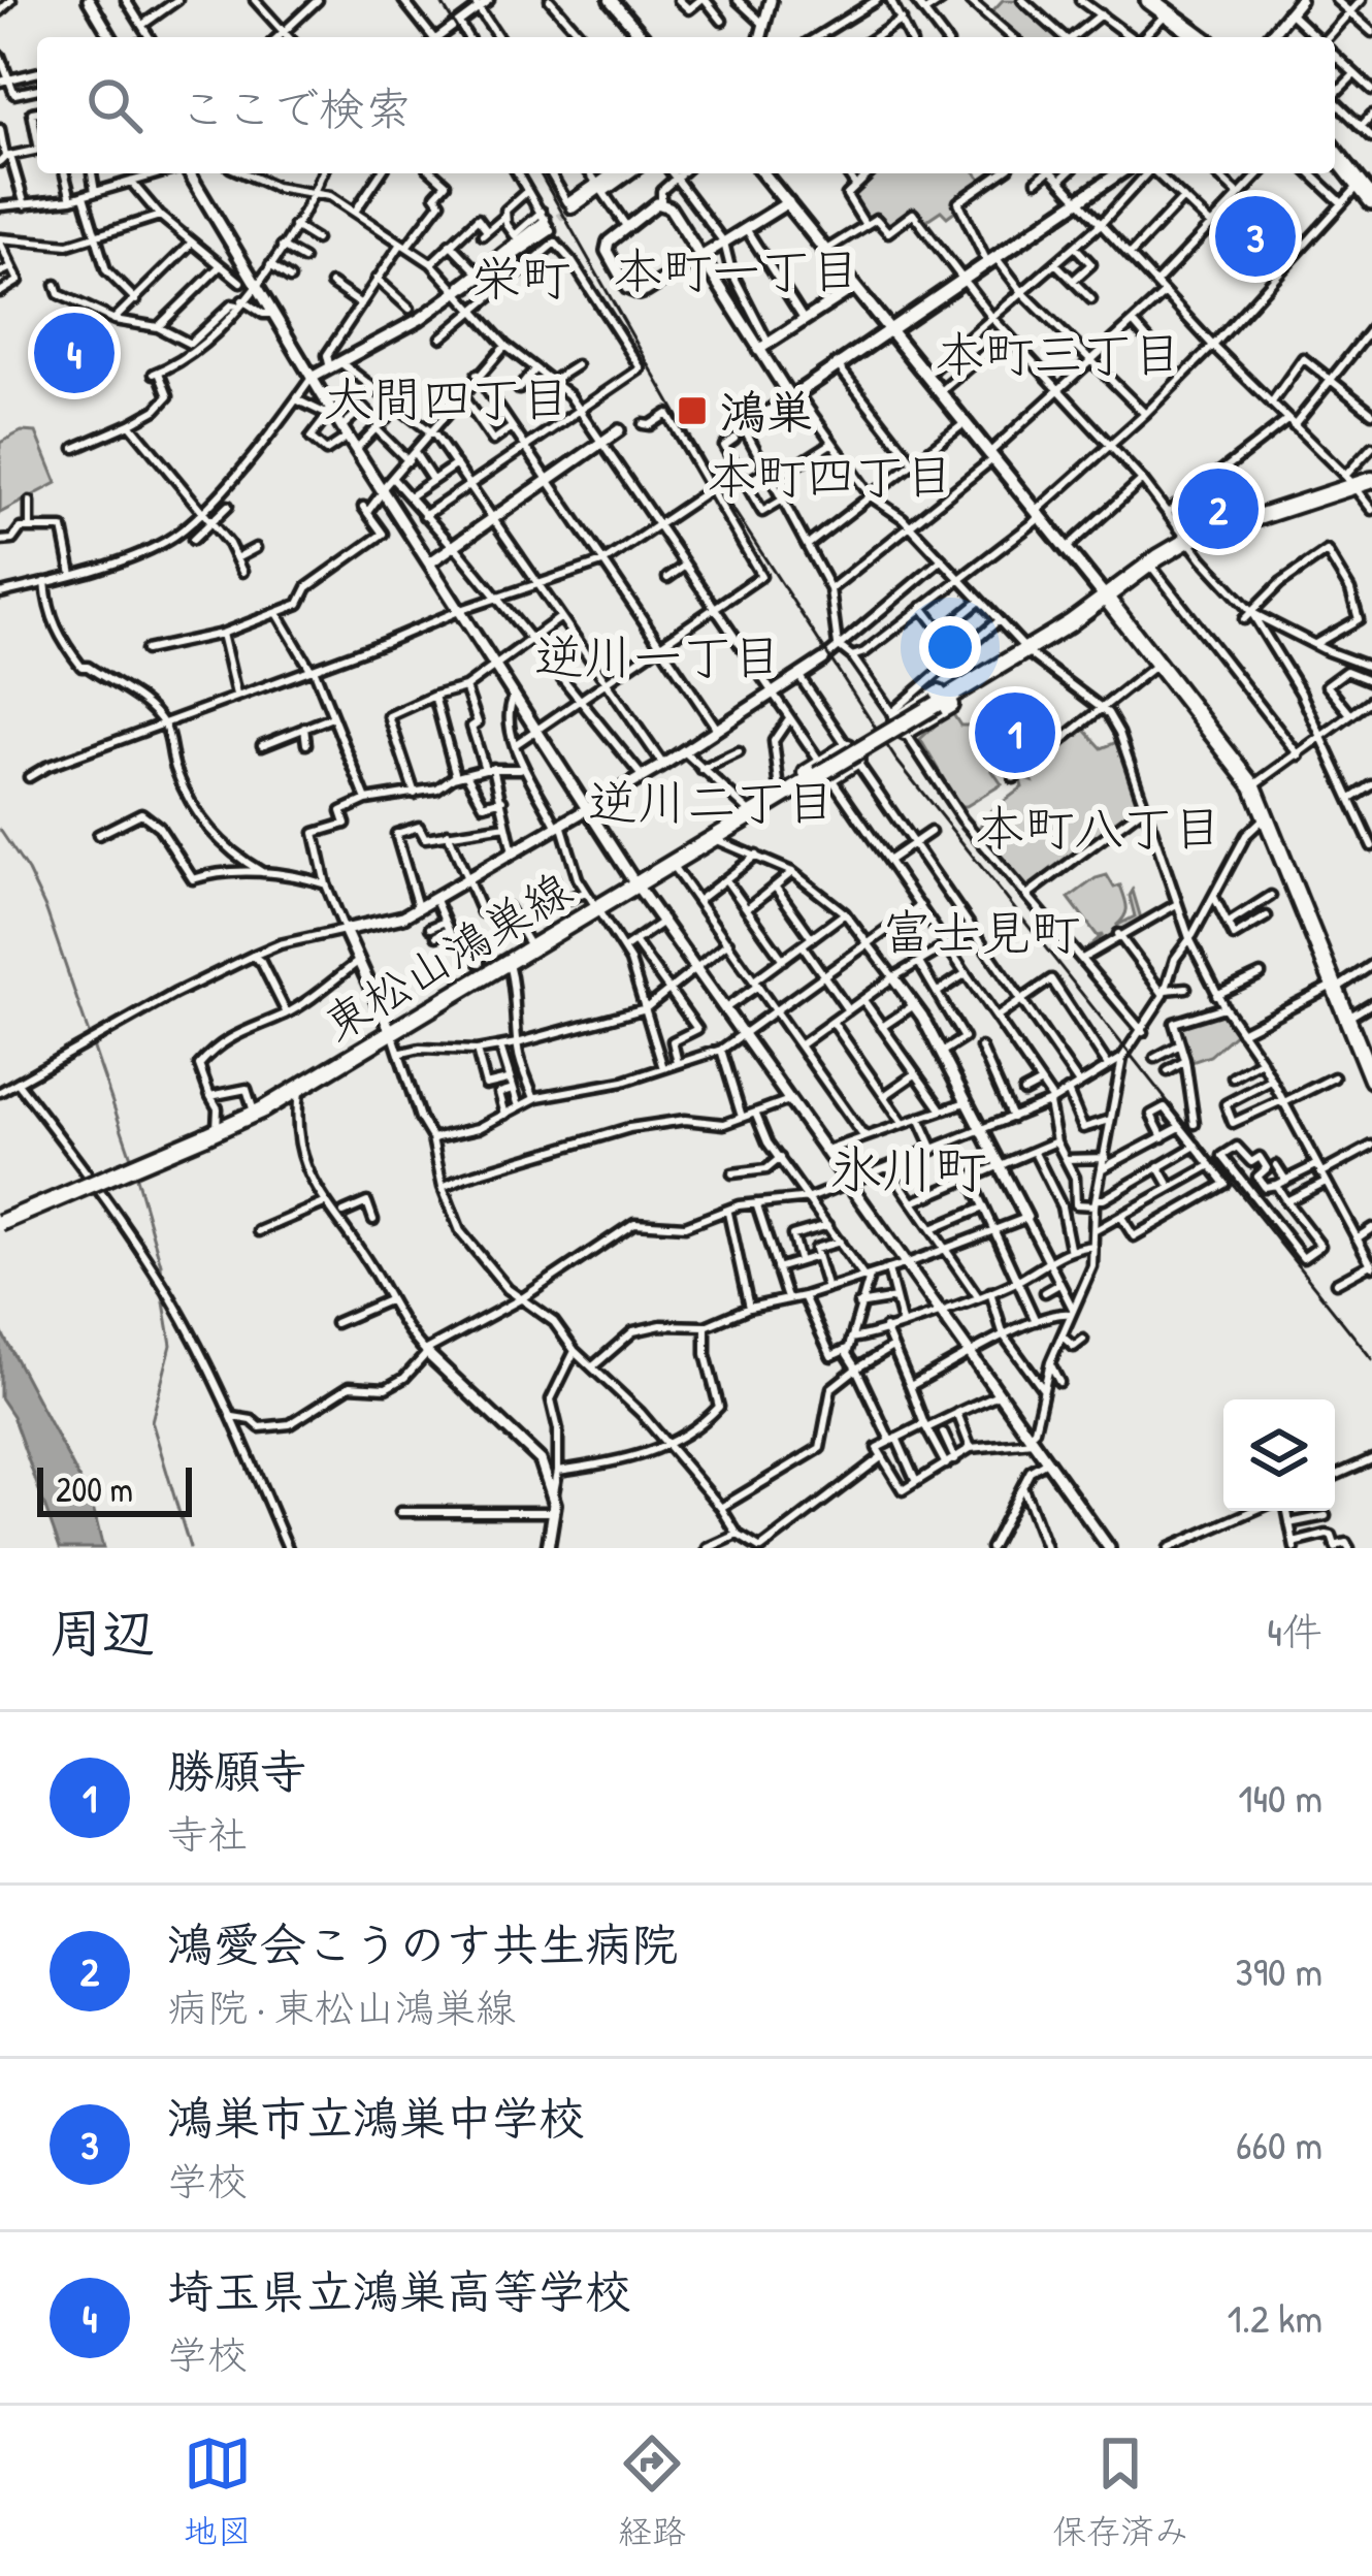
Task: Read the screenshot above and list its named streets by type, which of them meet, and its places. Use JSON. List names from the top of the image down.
{
  "streets": {
    "main road": ["東松山鴻巣線"]
  },
  "districts": [
    "本町一丁目",
    "栄町",
    "本町三丁目",
    "大間四丁目",
    "本町四丁目",
    "逆川一丁目",
    "逆川二丁目",
    "本町八丁目",
    "富士見町",
    "氷川町"
  ],
  "places": {
    "transit": ["鴻巣"]
  },
  "scale_bar": "200 m",
  "page": {
    "search": "ここで検索",
    "pins": [
      "3",
      "4",
      "2",
      "1"
    ],
    "scale": "200 m",
    "heading": ["周辺", "4件"],
    "list": [
      {
        "mark": "1",
        "name": "勝願寺",
        "note": "寺社",
        "value": "140 m"
      },
      {
        "mark": "2",
        "name": "鴻愛会こうのす共生病院",
        "note": "病院 · 東松山鴻巣線",
        "value": "390 m"
      },
      {
        "mark": "3",
        "name": "鴻巣市立鴻巣中学校",
        "note": "学校",
        "value": "660 m"
      },
      {
        "mark": "4",
        "name": "埼玉県立鴻巣高等学校",
        "note": "学校",
        "value": "1.2 km"
      }
    ],
    "nav": ["地図", "経路", "保存済み"]
  }
}
